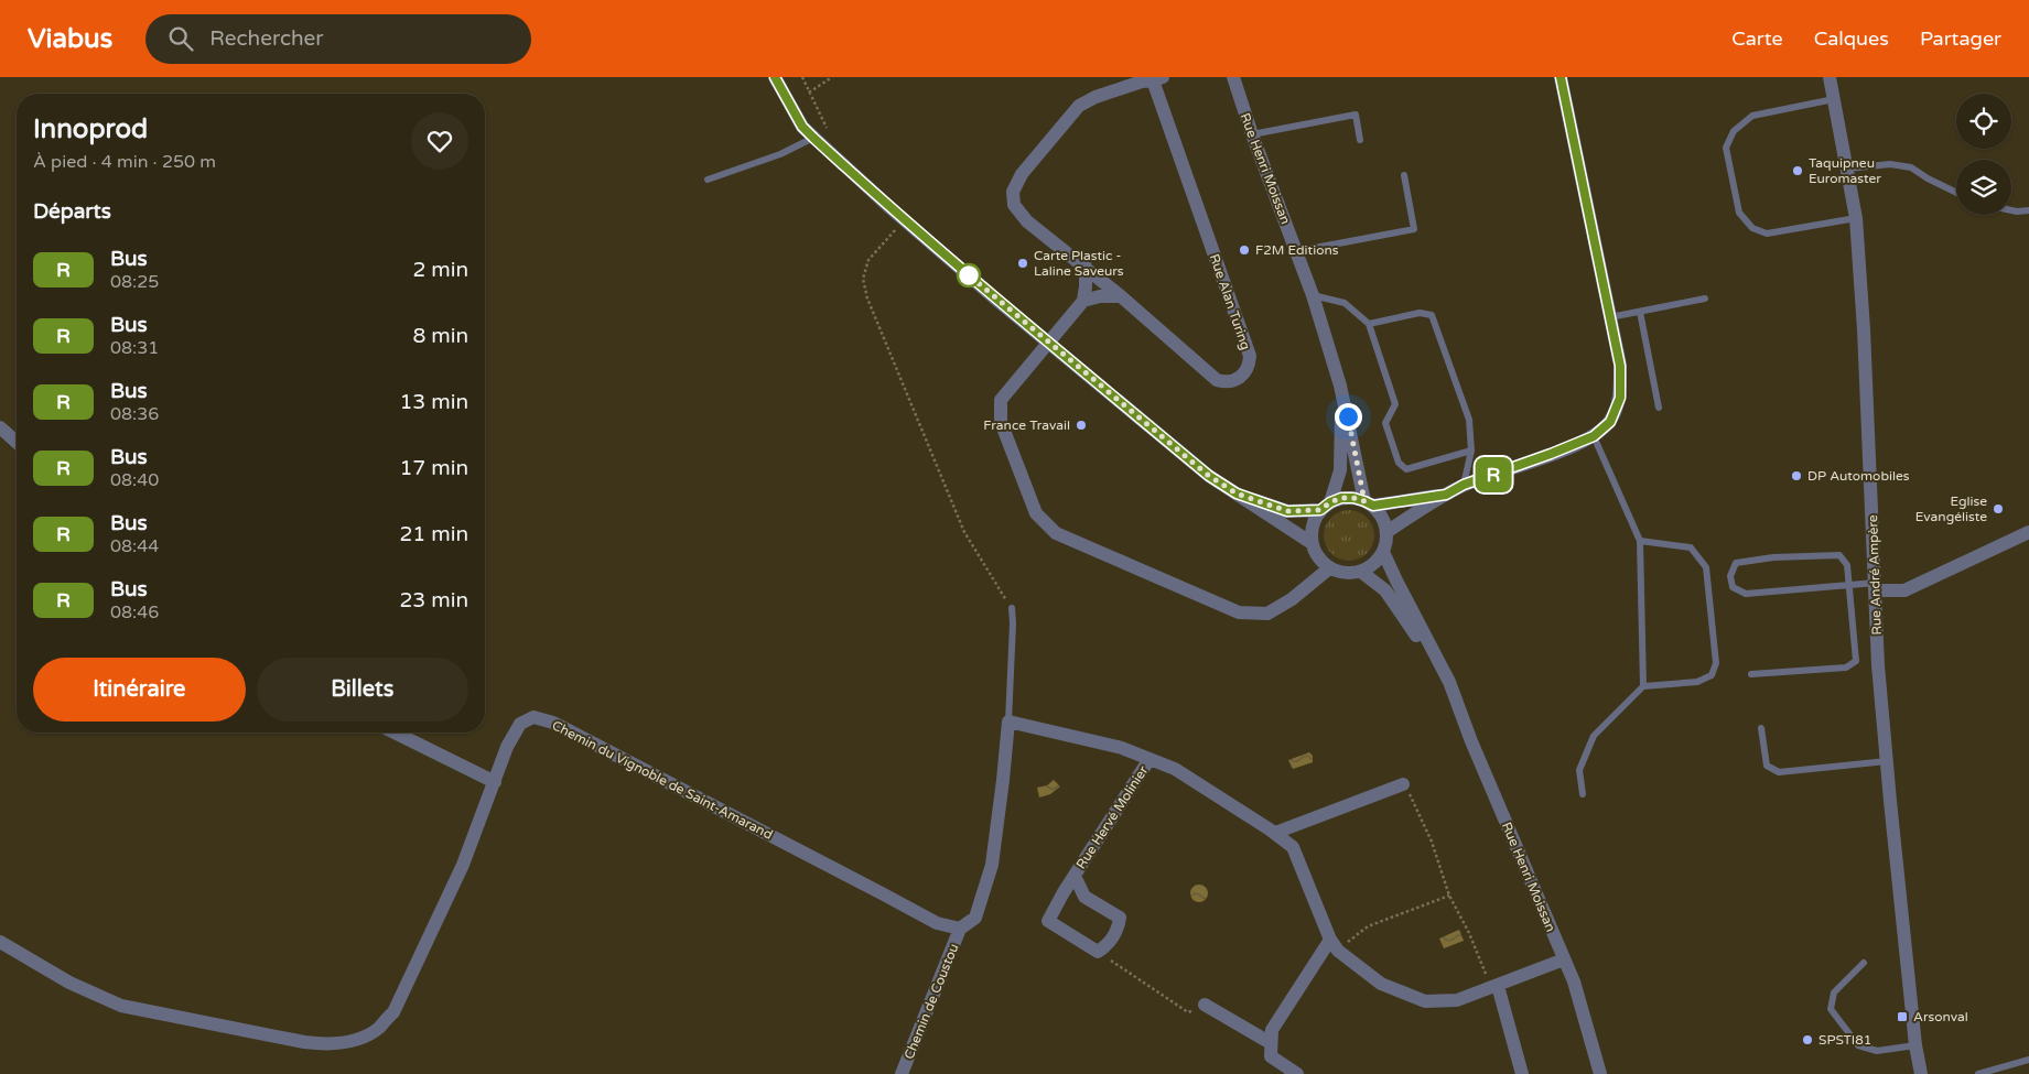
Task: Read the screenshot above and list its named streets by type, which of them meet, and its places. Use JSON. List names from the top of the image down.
{
  "streets": {
    "street": [
      "Rue Henri Moissan",
      "Rue Alan Turing",
      "Rue André Ampère",
      "Chemin du Vignoble de Saint-Amarand",
      "Rue Hervé Molinier",
      "Chemin de Coustou"
    ]
  },
  "crossings": [
    ["Chemin du Vignoble de Saint-Amarand", "Chemin de Coustou"]
  ],
  "places": {
    "other": [
      "Taquipneu Euromaster",
      "F2M Editions",
      "Carte Plastic - Laline Saveurs",
      "France Travail",
      "DP Automobiles",
      "Eglise Evangéliste",
      "SPSTI81"
    ],
    "transit": ["Arsonval"]
  },
  "lines": ["bus line R"],
  "page": {
    "header": "Viabus",
    "search": "Rechercher",
    "nav": ["Carte", "Calques", "Partager"],
    "on_map": "R",
    "heading": [
      ["Innoprod", "À pied · 4 min · 250 m"],
      "Départs"
    ],
    "list": [
      {
        "mark": "R",
        "name": "Bus",
        "note": "08:25",
        "value": "2 min"
      },
      {
        "mark": "R",
        "name": "Bus",
        "note": "08:31",
        "value": "8 min"
      },
      {
        "mark": "R",
        "name": "Bus",
        "note": "08:36",
        "value": "13 min"
      },
      {
        "mark": "R",
        "name": "Bus",
        "note": "08:40",
        "value": "17 min"
      },
      {
        "mark": "R",
        "name": "Bus",
        "note": "08:44",
        "value": "21 min"
      },
      {
        "mark": "R",
        "name": "Bus",
        "note": "08:46",
        "value": "23 min"
      }
    ],
    "buttons": ["Itinéraire", "Billets"]
  }
}
